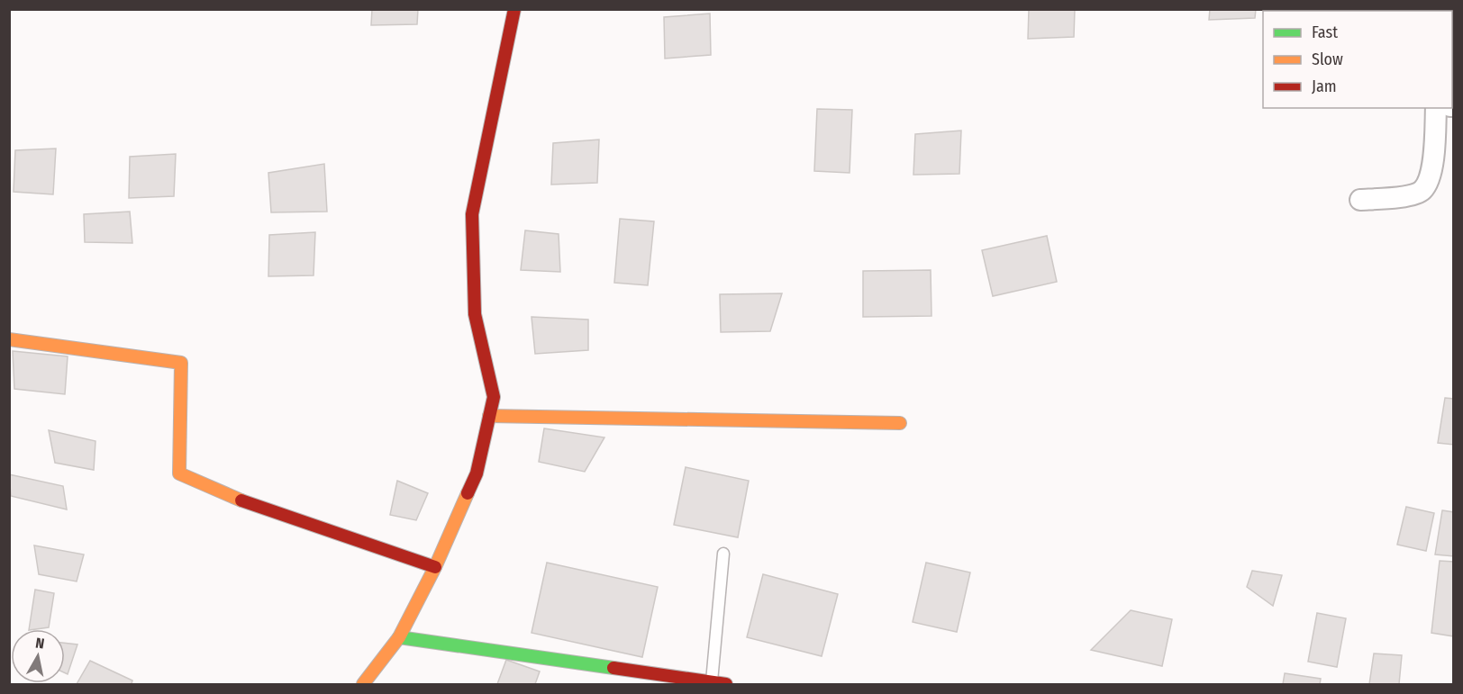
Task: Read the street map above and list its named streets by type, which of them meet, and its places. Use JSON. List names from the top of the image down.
{
  "legend": ["Fast", "Slow", "Jam"],
  "north": "top"
}
